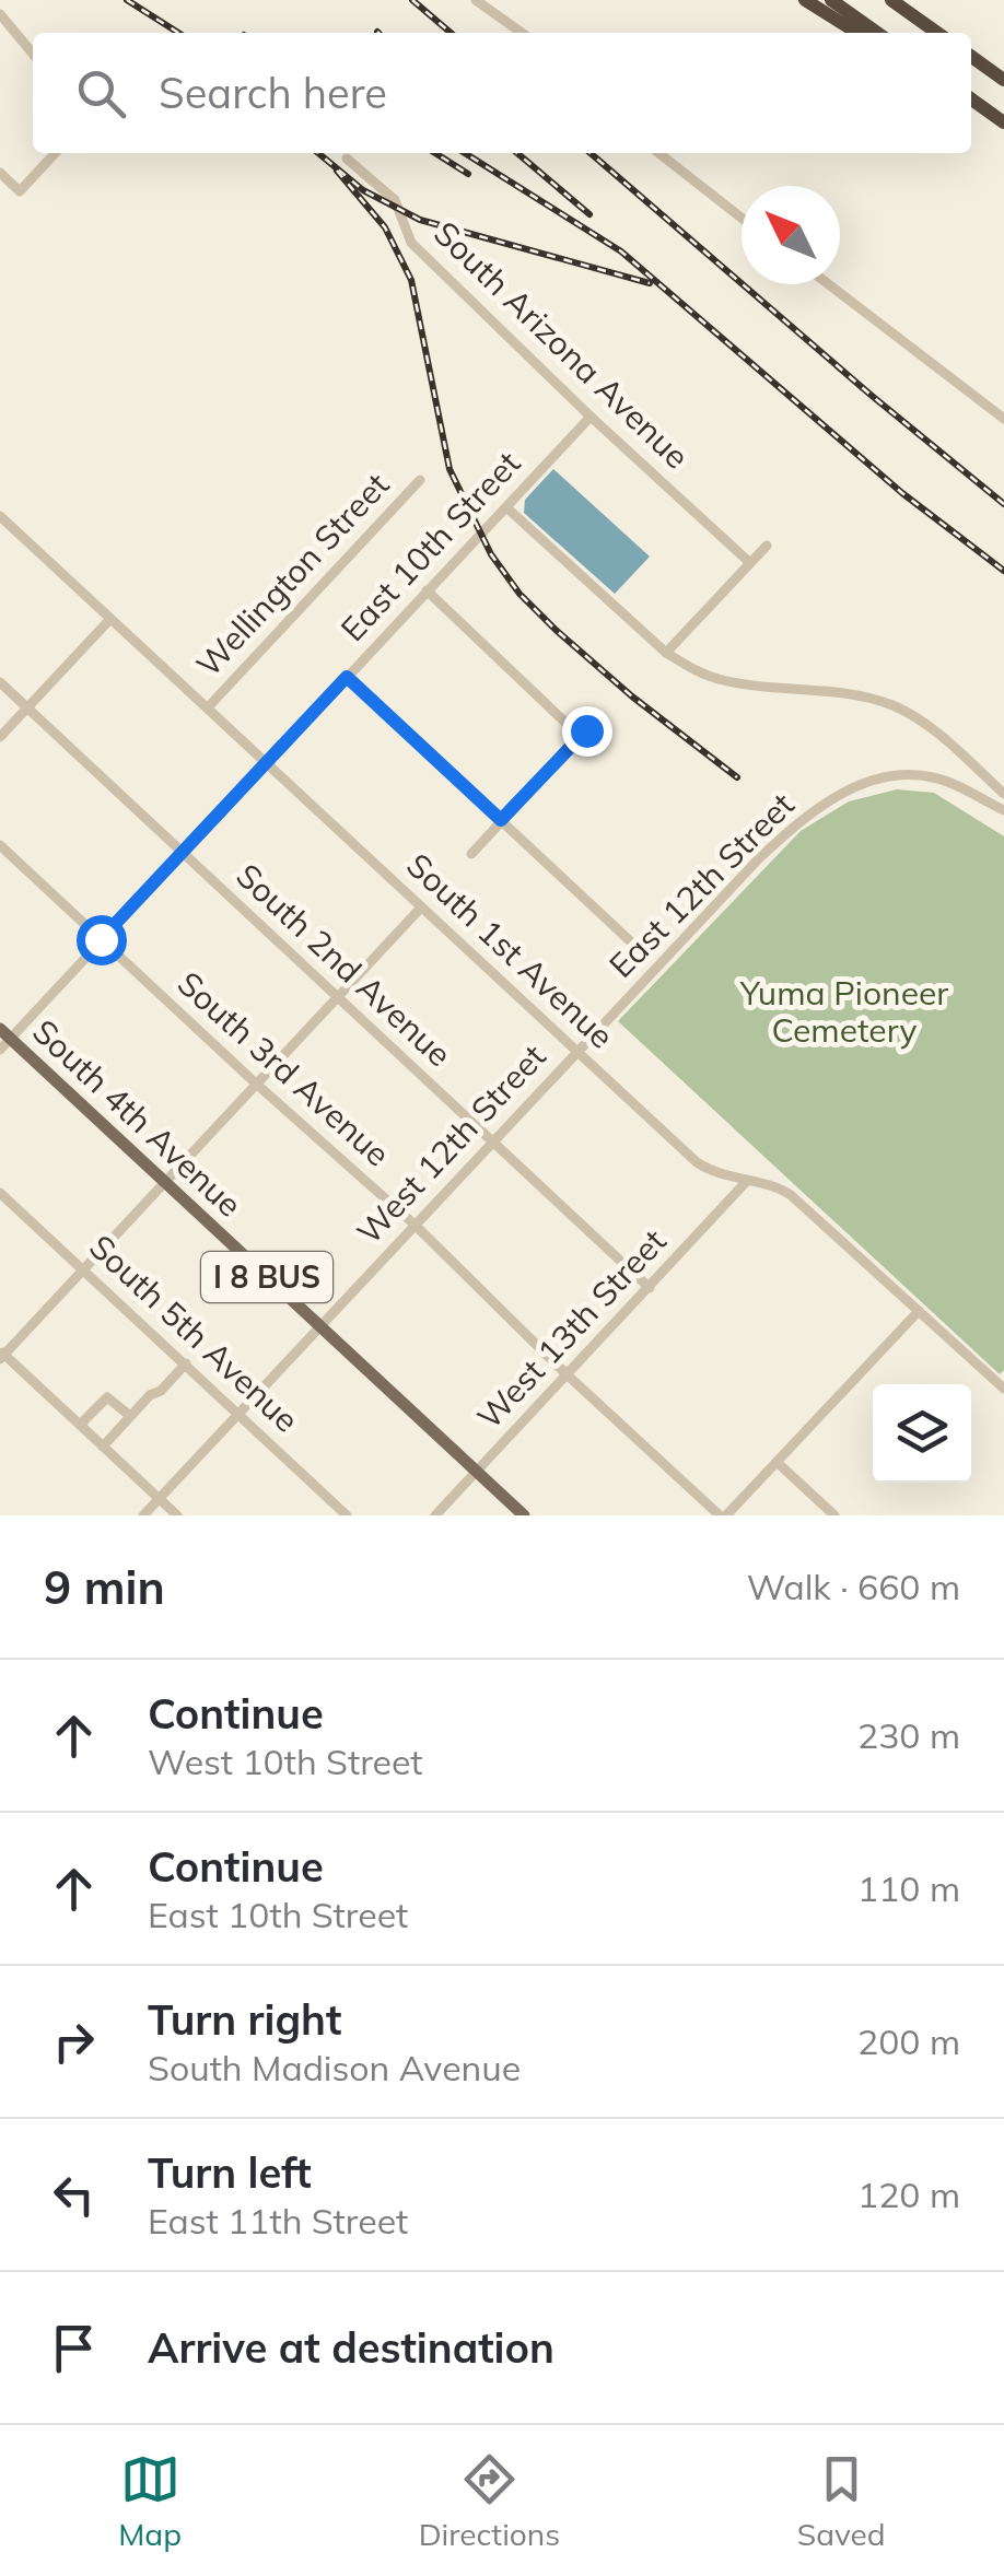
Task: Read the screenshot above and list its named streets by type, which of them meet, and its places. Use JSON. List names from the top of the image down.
{
  "streets": {
    "main road": ["South 4th Avenue", "I 8 BUS"],
    "street": [
      "South Arizona Avenue",
      "East 10th Street",
      "Wellington Street",
      "East 12th Street",
      "South 1st Avenue",
      "South 2nd Avenue",
      "South 3rd Avenue",
      "West 12th Street",
      "West 13th Street",
      "South 5th Avenue"
    ]
  },
  "crossings": [
    ["South Arizona Avenue", "East 10th Street"],
    ["East 10th Street", "South 1st Avenue"],
    ["East 10th Street", "South 2nd Avenue"],
    ["East 10th Street", "South 3rd Avenue"],
    ["East 10th Street", "South 4th Avenue"],
    ["Wellington Street", "South 1st Avenue"],
    ["East 12th Street", "South 1st Avenue"],
    ["East 12th Street", "West 12th Street"],
    ["South 1st Avenue", "West 12th Street"],
    ["South 1st Avenue", "West 13th Street"],
    ["South 2nd Avenue", "West 12th Street"],
    ["South 2nd Avenue", "West 13th Street"],
    ["South 3rd Avenue", "West 12th Street"],
    ["South 3rd Avenue", "West 13th Street"],
    ["South 4th Avenue", "West 12th Street"],
    ["South 4th Avenue", "West 13th Street"],
    ["West 12th Street", "South 5th Avenue"]
  ],
  "parks": ["Yuma Pioneer Cemetery"],
  "north": "top left",
  "page": {
    "search": "Search here",
    "heading": ["9 min", "Walk · 660 m"],
    "list": [
      ["Continue", "West 10th Street", "230 m"],
      ["Continue", "East 10th Street", "110 m"],
      ["Turn right", "South Madison Avenue", "200 m"],
      ["Turn left", "East 11th Street", "120 m"],
      "Arrive at destination"
    ],
    "nav": ["Map", "Directions", "Saved"]
  }
}
